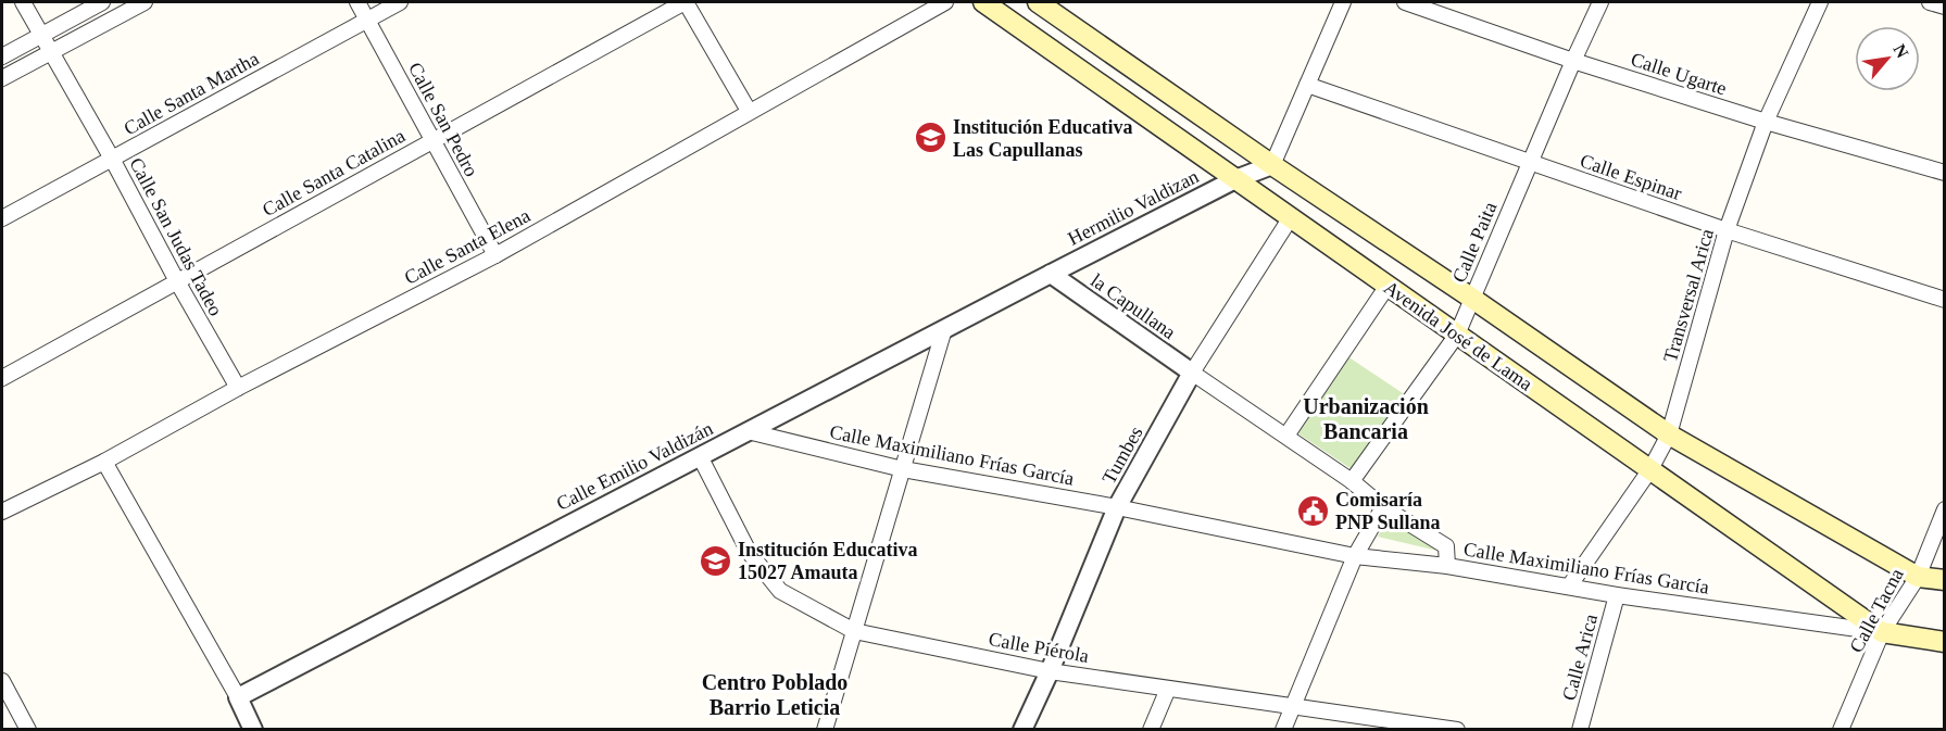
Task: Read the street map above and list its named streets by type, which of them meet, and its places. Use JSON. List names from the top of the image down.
{
  "streets": {
    "main road": ["Avenida José de Lama"],
    "street": [
      "Calle Ugarte",
      "Calle Santa Martha",
      "Calle San Pedro",
      "Calle Santa Catalina",
      "Calle Espinar",
      "Hermilio Valdizan",
      "Calle San Judas Tadeo",
      "Calle Paita",
      "Calle Santa Elena",
      "Transversal Arica",
      "la Capullana",
      "Calle Maximiliano Frías García",
      "Tumbes",
      "Calle Emilio Valdizán",
      "Calle Tacna",
      "Calle Piérola",
      "Calle Arica"
    ]
  },
  "crossings": [
    ["Calle Ugarte", "Calle Paita"],
    ["Calle Ugarte", "Transversal Arica"],
    ["Calle Santa Martha", "Calle San Pedro"],
    ["Calle Santa Martha", "Calle San Judas Tadeo"],
    ["Calle San Pedro", "Calle Santa Catalina"],
    ["Calle San Pedro", "Calle Santa Elena"],
    ["Calle Santa Catalina", "Calle San Judas Tadeo"],
    ["Calle Espinar", "Calle Paita"],
    ["Calle Espinar", "Transversal Arica"],
    ["Hermilio Valdizan", "la Capullana"],
    ["Hermilio Valdizan", "Avenida José de Lama"],
    ["Hermilio Valdizan", "Calle Emilio Valdizán"],
    ["Calle San Judas Tadeo", "Calle Santa Elena"],
    ["Calle Paita", "Avenida José de Lama"],
    ["Transversal Arica", "Avenida José de Lama"],
    ["Transversal Arica", "Calle Maximiliano Frías García"],
    ["la Capullana", "Tumbes"],
    ["la Capullana", "Calle Emilio Valdizán"],
    ["Avenida José de Lama", "Calle Maximiliano Frías García"],
    ["Avenida José de Lama", "Tumbes"],
    ["Avenida José de Lama", "Calle Tacna"],
    ["Calle Maximiliano Frías García", "Tumbes"],
    ["Calle Maximiliano Frías García", "Calle Emilio Valdizán"],
    ["Calle Maximiliano Frías García", "Calle Tacna"],
    ["Calle Maximiliano Frías García", "Calle Arica"],
    ["Tumbes", "Calle Piérola"],
    ["Calle Emilio Valdizán", "Calle Piérola"]
  ],
  "districts": ["Urbanización Bancaria", "Centro Poblado Barrio Leticia"],
  "places": {
    "school or university": ["Institución Educativa Las Capullanas", "Institución Educativa 15027 Amauta"],
    "public building": ["Comisaría PNP Sullana"]
  },
  "north": "top right"
}
